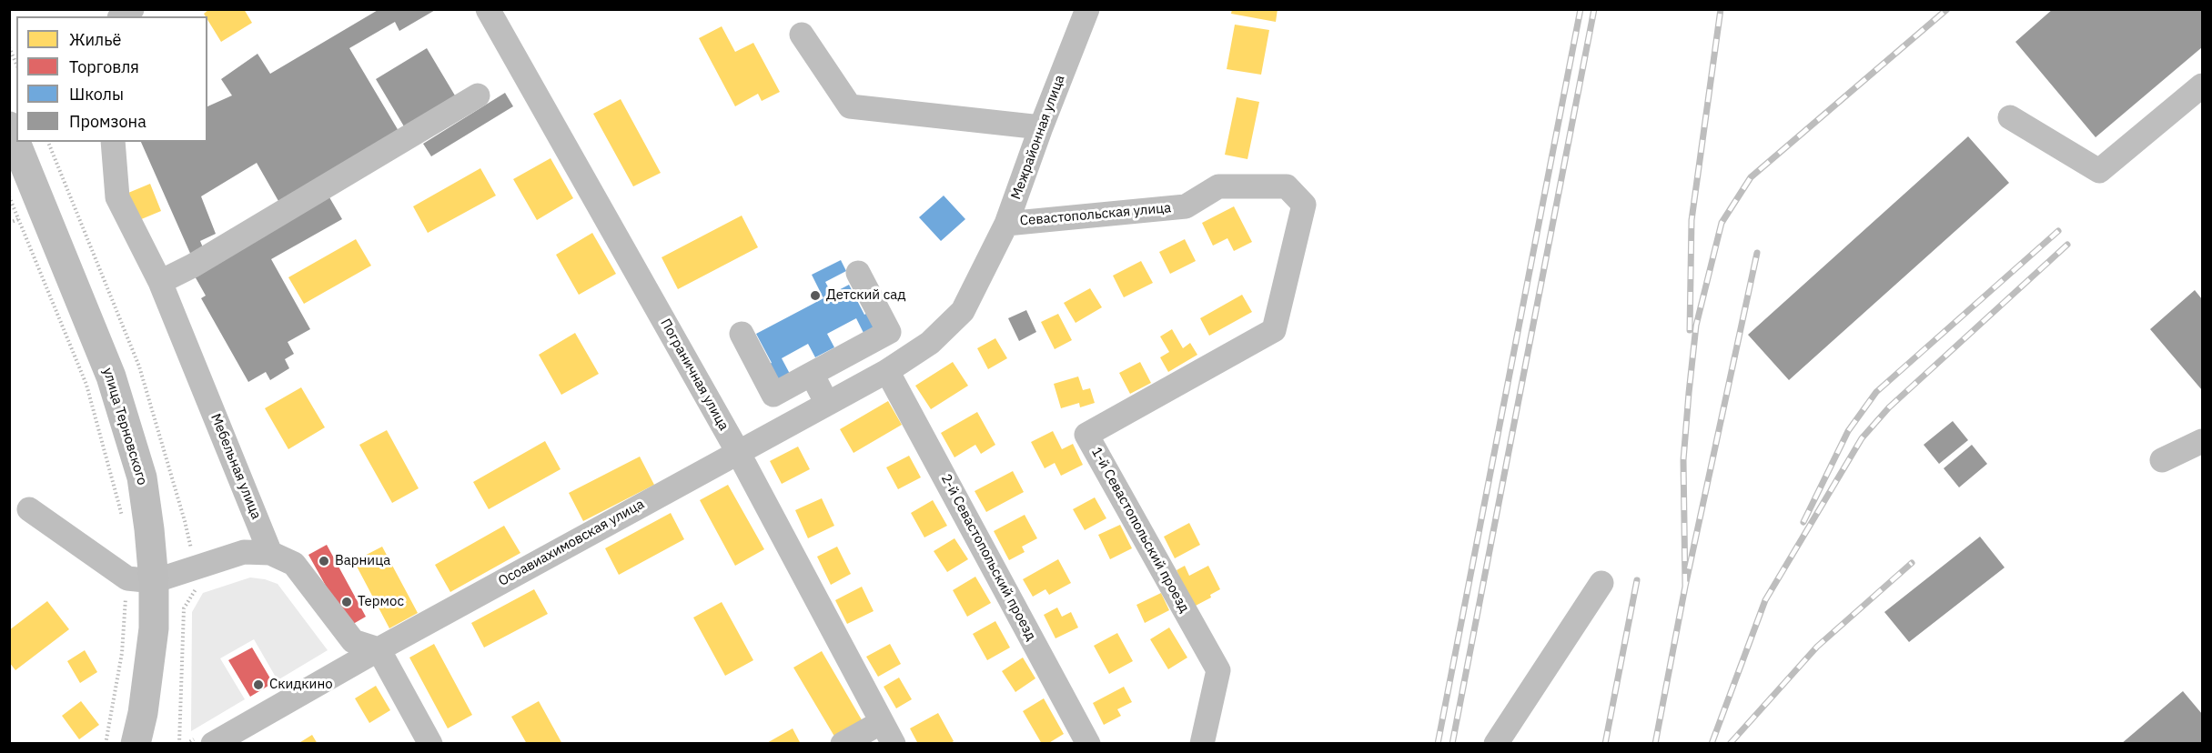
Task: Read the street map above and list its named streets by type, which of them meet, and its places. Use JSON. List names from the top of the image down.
{
  "streets": {
    "main road": ["улица Терновского"],
    "street": [
      "Межрайонная улица",
      "Севастопольская улица",
      "Пограничная улица",
      "Мебельная улица",
      "1-й Севастопольский проезд",
      "Осоавиахимовская улица",
      "2-й Севастопольский проезд"
    ]
  },
  "crossings": [
    ["Межрайонная улица", "Севастопольская улица"],
    ["Межрайонная улица", "Осоавиахимовская улица"],
    ["Севастопольская улица", "1-й Севастопольский проезд"],
    ["Пограничная улица", "Осоавиахимовская улица"],
    ["Осоавиахимовская улица", "2-й Севастопольский проезд"]
  ],
  "places": [
    "Детский сад",
    "Варница",
    "Термос",
    "Скидкино"
  ],
  "legend": [
    "Жильё",
    "Торговля",
    "Школы",
    "Промзона"
  ]
}
